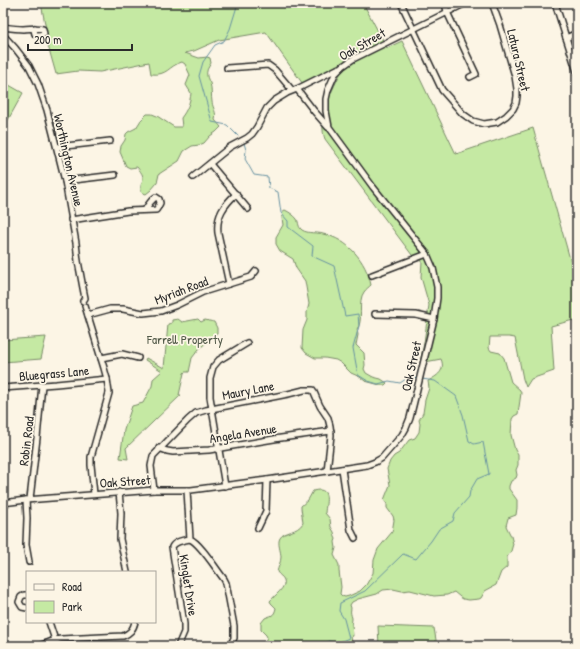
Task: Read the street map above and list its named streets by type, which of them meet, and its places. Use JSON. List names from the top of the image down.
{
  "streets": {
    "street": [
      "Oak Street",
      "Latura Street",
      "Worthington Avenue",
      "Myriah Road",
      "Bluegrass Lane",
      "Maury Lane",
      "Angela Avenue",
      "Robin Road",
      "Kinglet Drive"
    ]
  },
  "crossings": [
    ["Oak Street", "Latura Street"],
    ["Oak Street", "Worthington Avenue"],
    ["Oak Street", "Maury Lane"],
    ["Oak Street", "Robin Road"],
    ["Worthington Avenue", "Myriah Road"],
    ["Worthington Avenue", "Bluegrass Lane"],
    ["Bluegrass Lane", "Robin Road"],
    ["Maury Lane", "Angela Avenue"]
  ],
  "parks": ["Farrell Property"],
  "legend": ["Road", "Park"],
  "scale_bar": "200 m"
}
